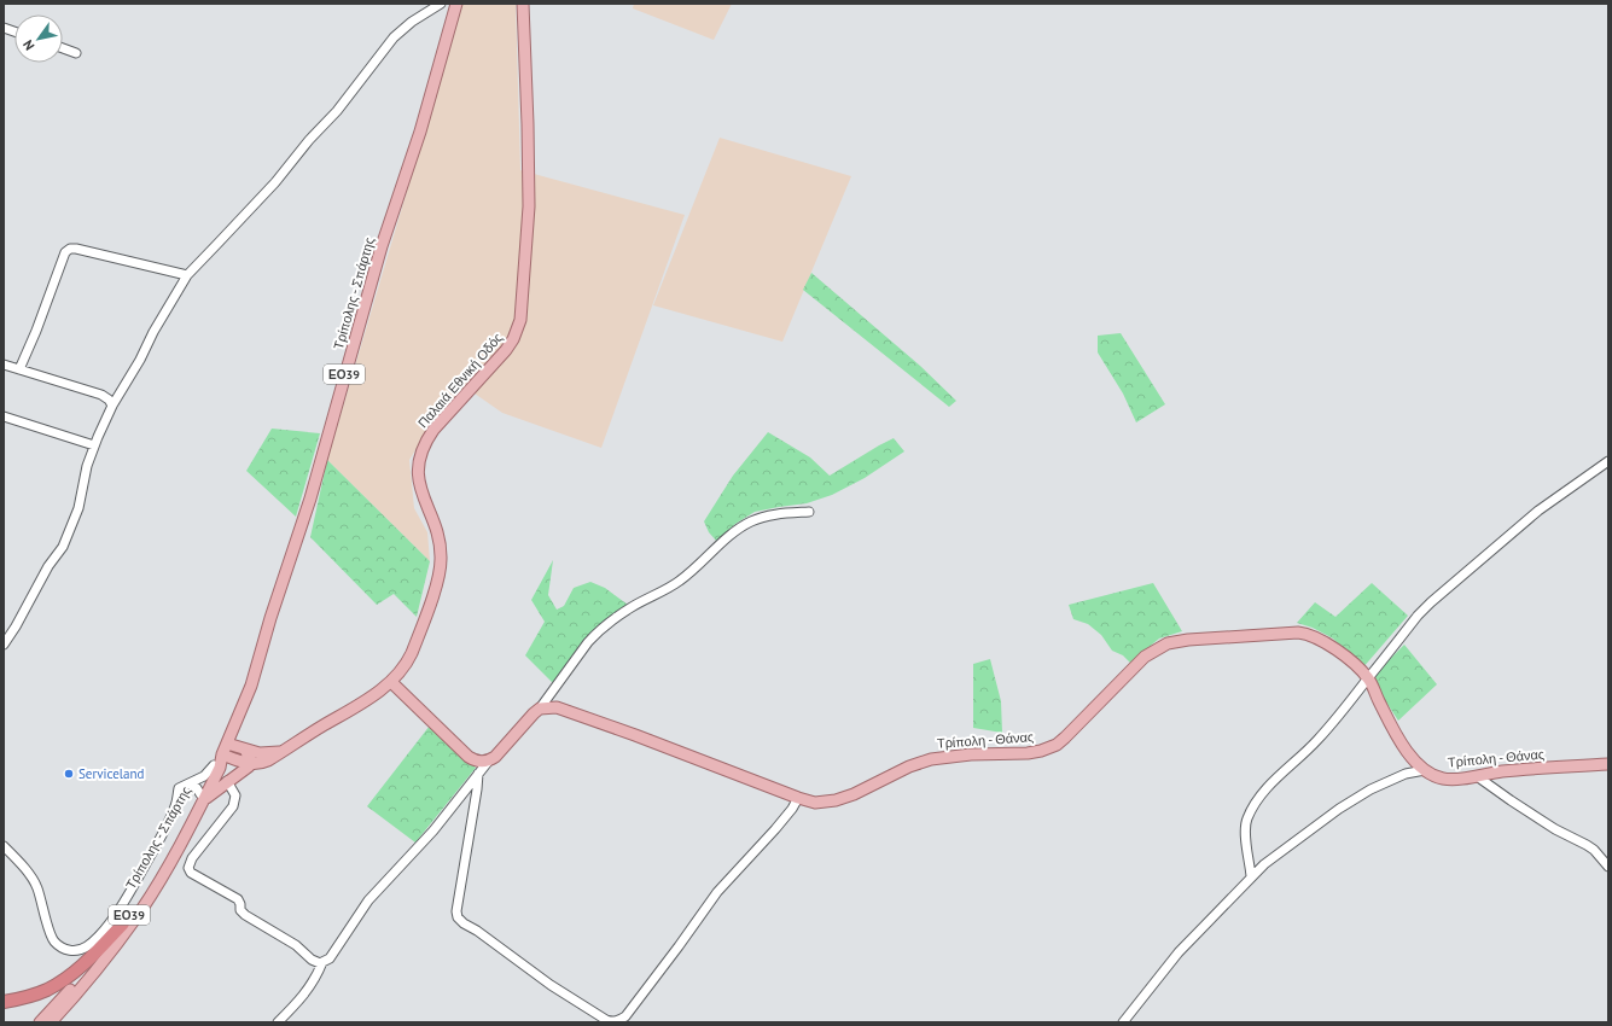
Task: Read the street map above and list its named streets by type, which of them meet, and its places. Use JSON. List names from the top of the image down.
{
  "streets": {
    "main road": [
      "Τρίπολης - Σπάρτης",
      "ΕΟ39",
      "Παλαιά Εθνική Οδός",
      "Τρίπολη - Θάνας"
    ]
  },
  "places": ["Serviceland"],
  "north": "bottom left"
}
